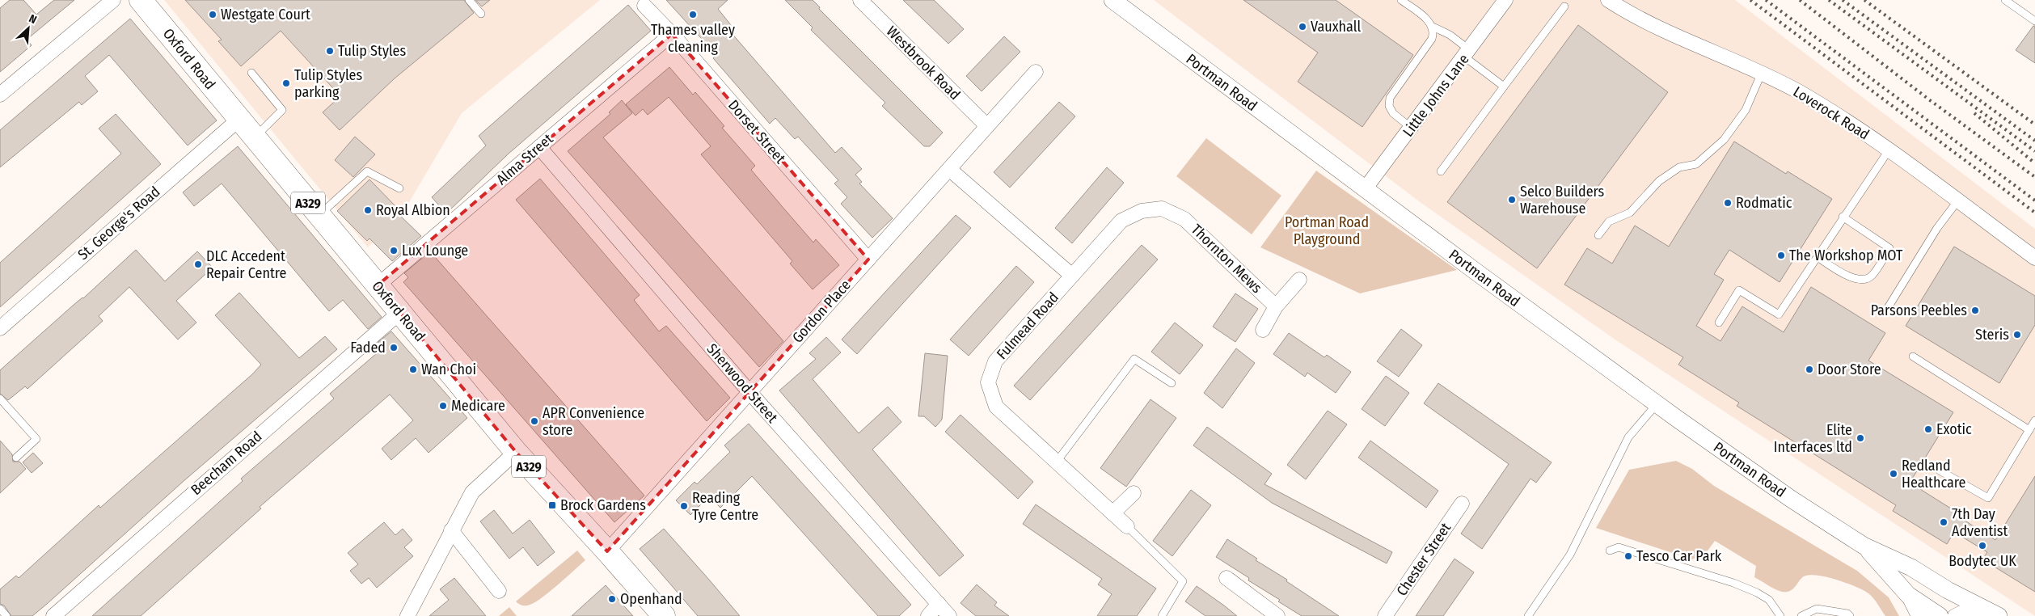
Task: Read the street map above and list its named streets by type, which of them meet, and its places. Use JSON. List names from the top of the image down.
{
  "streets": {
    "main road": ["Oxford Road", "A329"],
    "street": [
      "Westbrook Road",
      "Portman Road",
      "Little Johns Lane",
      "Loverock Road",
      "Dorset Street",
      "Alma Street",
      "St. George's Road",
      "Thornton Mews",
      "Gordon Place",
      "Fulmead Road",
      "Sherwood Street",
      "Beecham Road",
      "Chester Street"
    ]
  },
  "crossings": [
    ["Oxford Road", "Alma Street"],
    ["Oxford Road", "St. George's Road"],
    ["Oxford Road", "Gordon Place"],
    ["Oxford Road", "Beecham Road"],
    ["Westbrook Road", "Gordon Place"],
    ["Portman Road", "Little Johns Lane"],
    ["Dorset Street", "Alma Street"],
    ["Dorset Street", "Gordon Place"],
    ["Alma Street", "Sherwood Street"],
    ["Thornton Mews", "Fulmead Road"],
    ["Gordon Place", "Sherwood Street"]
  ],
  "parks": ["Portman Road Playground"],
  "places": {
    "other": [
      "Westgate Court",
      "Thames valley cleaning",
      "Vauxhall",
      "Tulip Styles",
      "Tulip Styles parking",
      "Selco Builders Warehouse",
      "Rodmatic",
      "Royal Albion",
      "Lux Lounge",
      "The Workshop MOT",
      "DLC Accedent Repair Centre",
      "Parsons Peebles",
      "Steris",
      "Faded",
      "Wan Choi",
      "Door Store",
      "Medicare",
      "APR Convenience store",
      "Exotic",
      "Elite Interfaces ltd",
      "Redland Healthcare",
      "Reading Tyre Centre",
      "7th Day Adventist",
      "Bodytec UK",
      "Tesco Car Park",
      "Openhand"
    ],
    "transit": ["Brock Gardens"]
  },
  "north": "top right"
}
